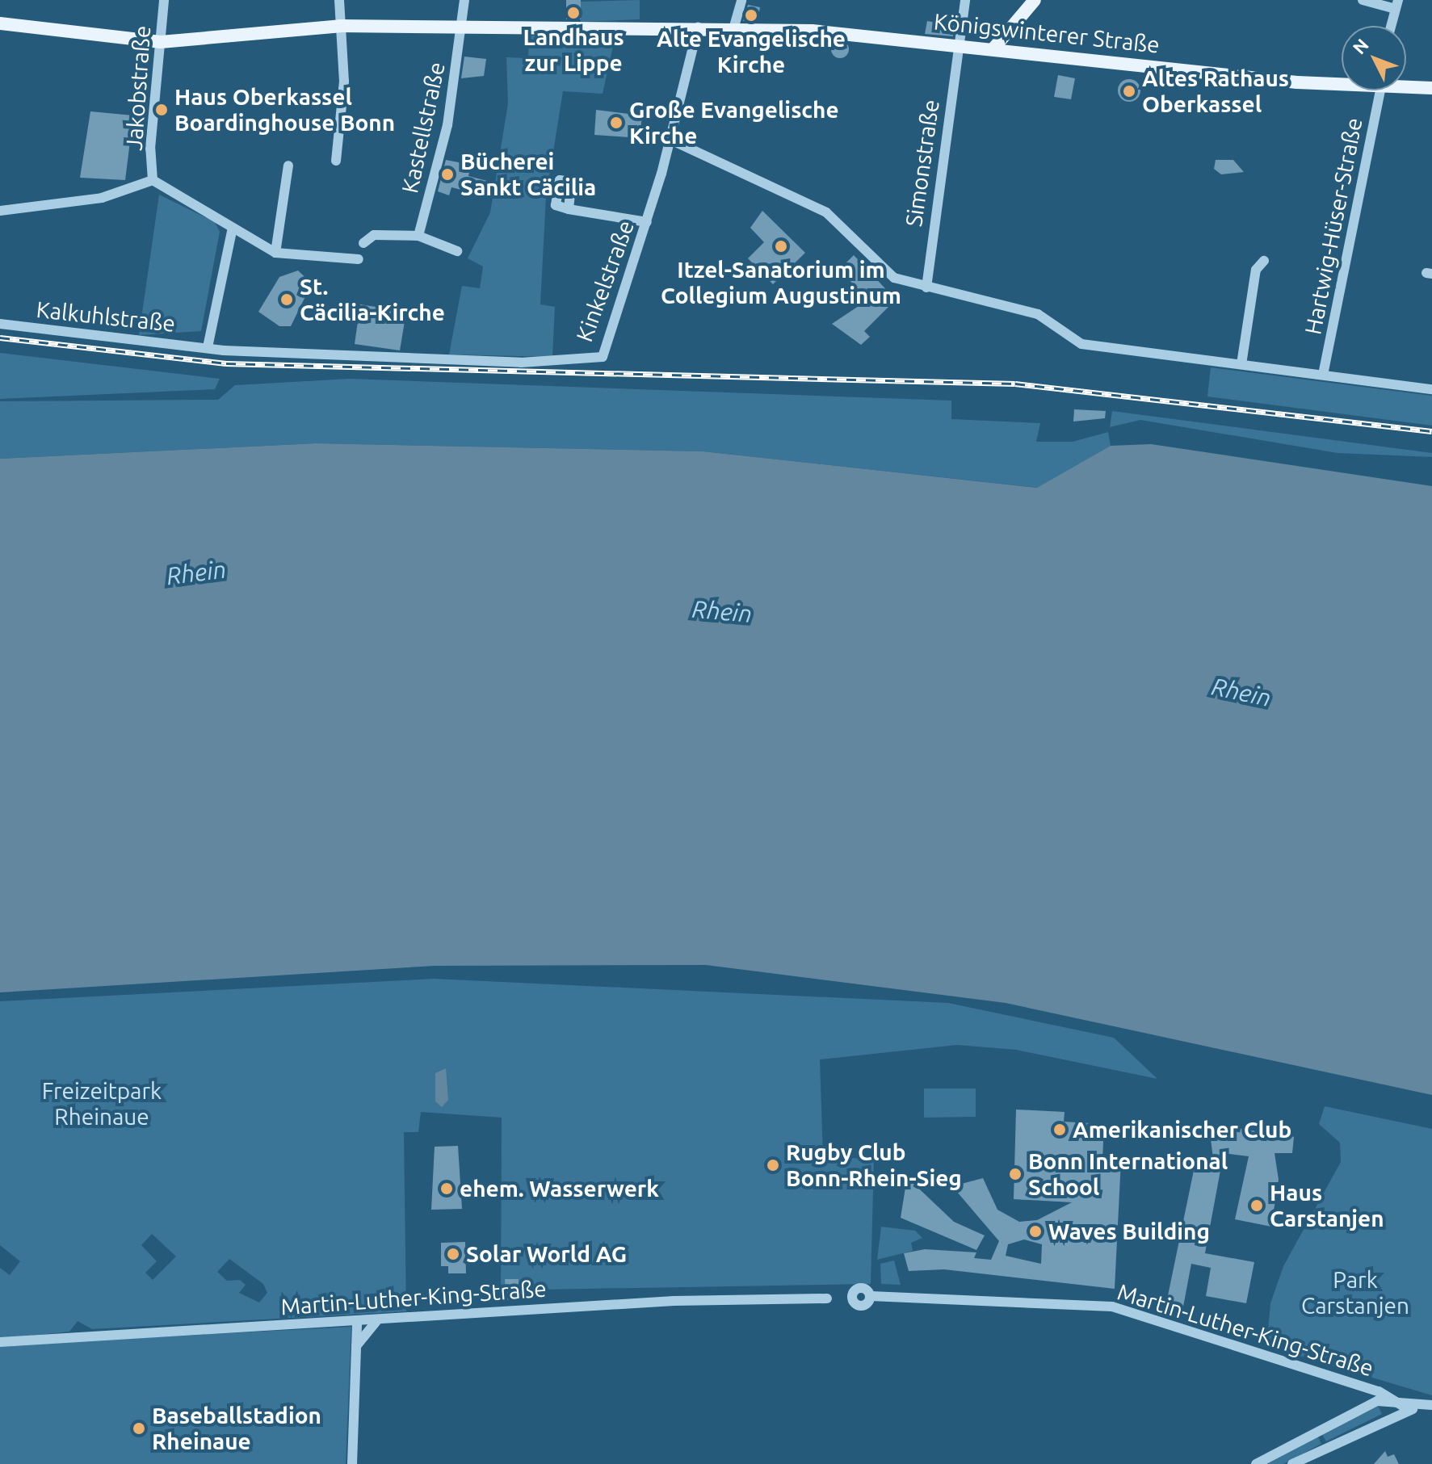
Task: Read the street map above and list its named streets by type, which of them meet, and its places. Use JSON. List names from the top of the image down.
{
  "streets": {
    "main road": ["Königswinterer Straße"],
    "street": [
      "Jakobstraße",
      "Kastellstraße",
      "Simonstraße",
      "Hartwig-Hüser-Straße",
      "Kinkelstraße",
      "Kalkuhlstraße",
      "Martin-Luther-King-Straße"
    ]
  },
  "crossings": [
    ["Königswinterer Straße", "Jakobstraße"],
    ["Königswinterer Straße", "Kastellstraße"],
    ["Königswinterer Straße", "Simonstraße"],
    ["Königswinterer Straße", "Kinkelstraße"],
    ["Kinkelstraße", "Kalkuhlstraße"]
  ],
  "water": ["Rhein"],
  "parks": ["Freizeitpark Rheinaue", "Park Carstanjen"],
  "places": [
    "Landhaus zur Lippe",
    "Alte Evangelische Kirche",
    "Altes Rathaus Oberkassel",
    "Haus Oberkassel Boardinghouse Bonn",
    "Große Evangelische Kirche",
    "Bücherei Sankt Cäcilia",
    "Itzel-Sanatorium im Collegium Augustinum",
    "St. Cäcilia-Kirche",
    "Amerikanischer Club",
    "Rugby Club Bonn-Rhein-Sieg",
    "Bonn International School",
    "ehem. Wasserwerk",
    "Haus Carstanjen",
    "Waves Building",
    "Solar World AG",
    "Baseballstadion Rheinaue"
  ],
  "north": "top left"
}
